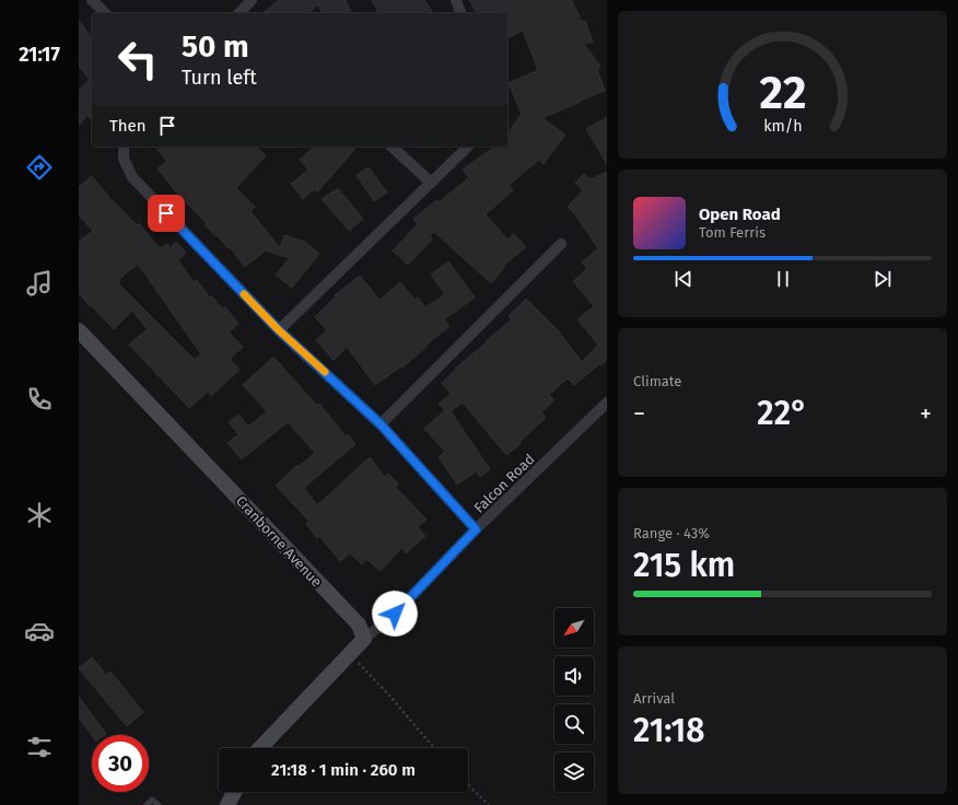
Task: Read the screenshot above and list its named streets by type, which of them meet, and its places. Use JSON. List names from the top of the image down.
{
  "streets": {
    "street": ["Falcon Road", "Cranborne Avenue"]
  },
  "crossings": [
    ["Falcon Road", "Cranborne Avenue"]
  ],
  "north": "bottom left",
  "page": {
    "tabs": "21:17",
    "turn": ["50 m", "Turn left"],
    "then": "Then",
    "song": ["Open Road", "Tom Ferris"],
    "tile": [
      "Climate",
      ["Range · 43%", "215 km"],
      ["Arrival", "21:18"]
    ],
    "heat": ["−", "22°", "+"],
    "limit": "30",
    "trip": "21:18 · 1 min · 260 m",
    "gauge": ["22", "km/h"]
  }
}
